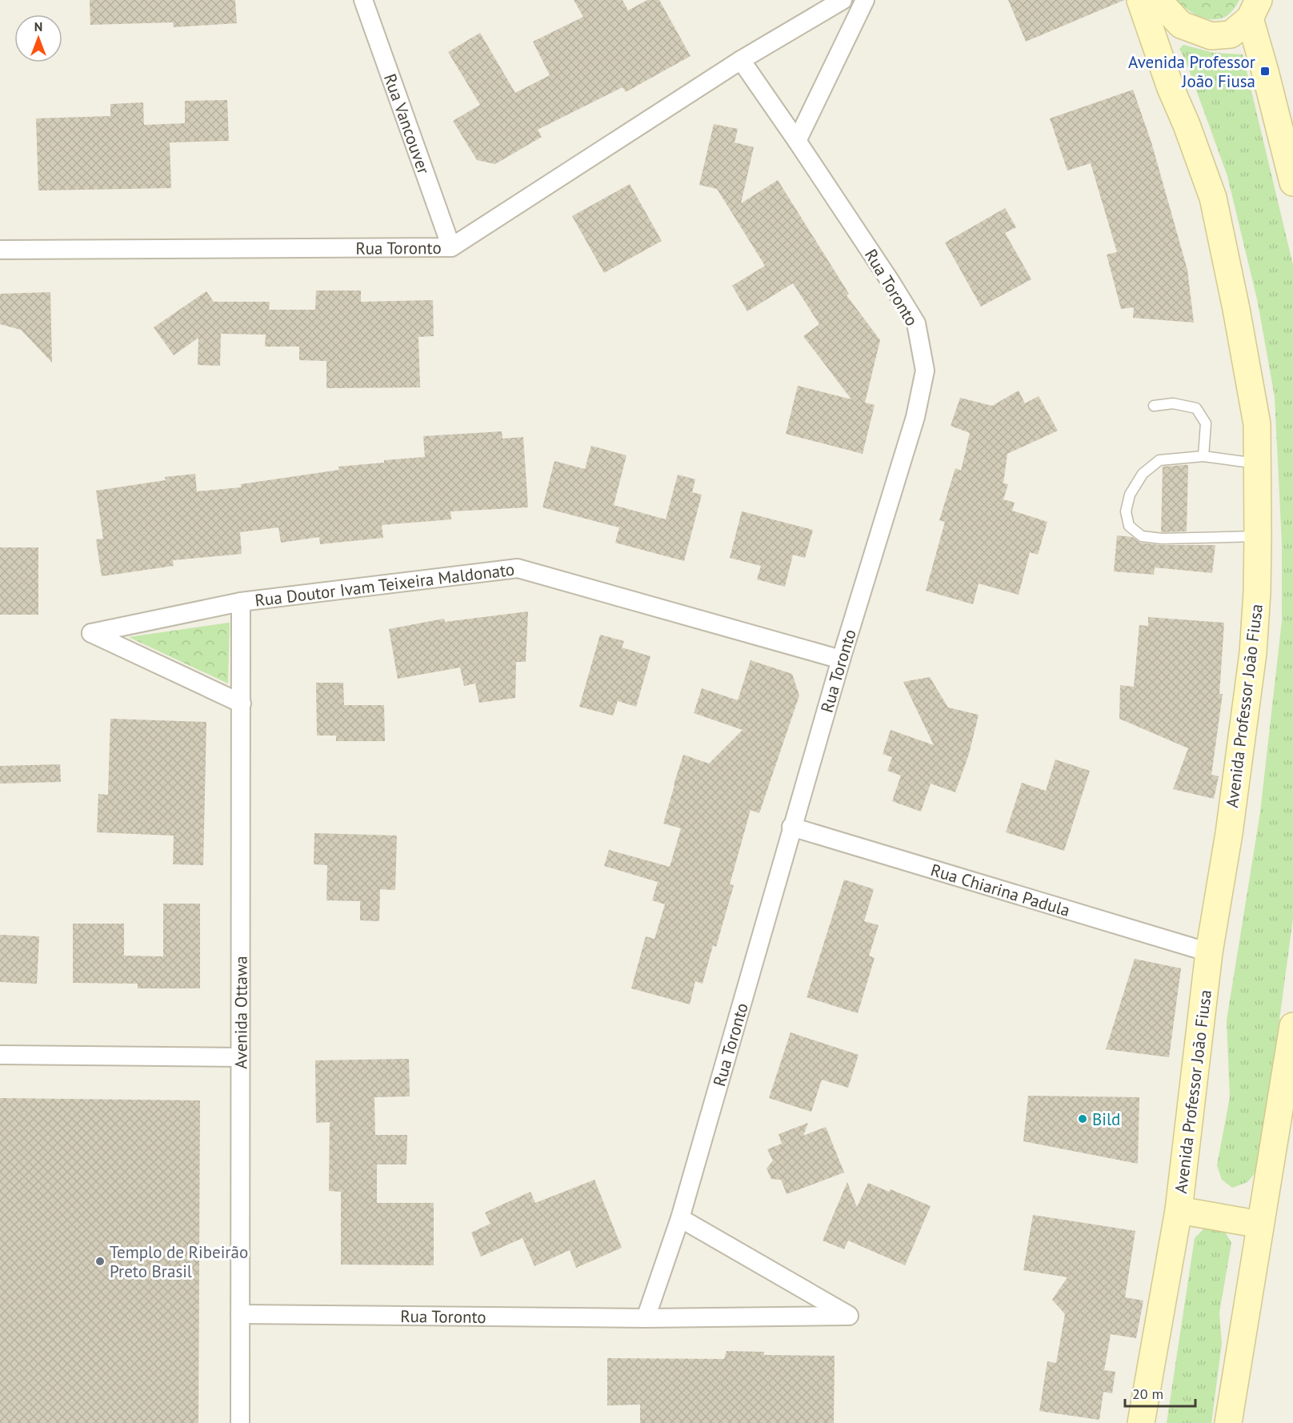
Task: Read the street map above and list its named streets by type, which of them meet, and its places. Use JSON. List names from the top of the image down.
{
  "streets": {
    "main road": ["Avenida Professor João Fiusa"],
    "street": [
      "Rua Vancouver",
      "Rua Toronto",
      "Rua Doutor Ivam Teixeira Maldonato",
      "Rua Chiarina Padula",
      "Avenida Ottawa"
    ]
  },
  "crossings": [
    ["Rua Vancouver", "Rua Toronto"],
    ["Rua Toronto", "Rua Doutor Ivam Teixeira Maldonato"],
    ["Rua Toronto", "Rua Chiarina Padula"],
    ["Rua Toronto", "Avenida Ottawa"],
    ["Rua Doutor Ivam Teixeira Maldonato", "Avenida Ottawa"],
    ["Avenida Professor João Fiusa", "Rua Chiarina Padula"]
  ],
  "places": {
    "transit": ["Avenida Professor João Fiusa"],
    "other": ["Bild", "Templo de Ribeirão Preto Brasil"]
  },
  "scale_bar": "20 m",
  "north": "top"
}
